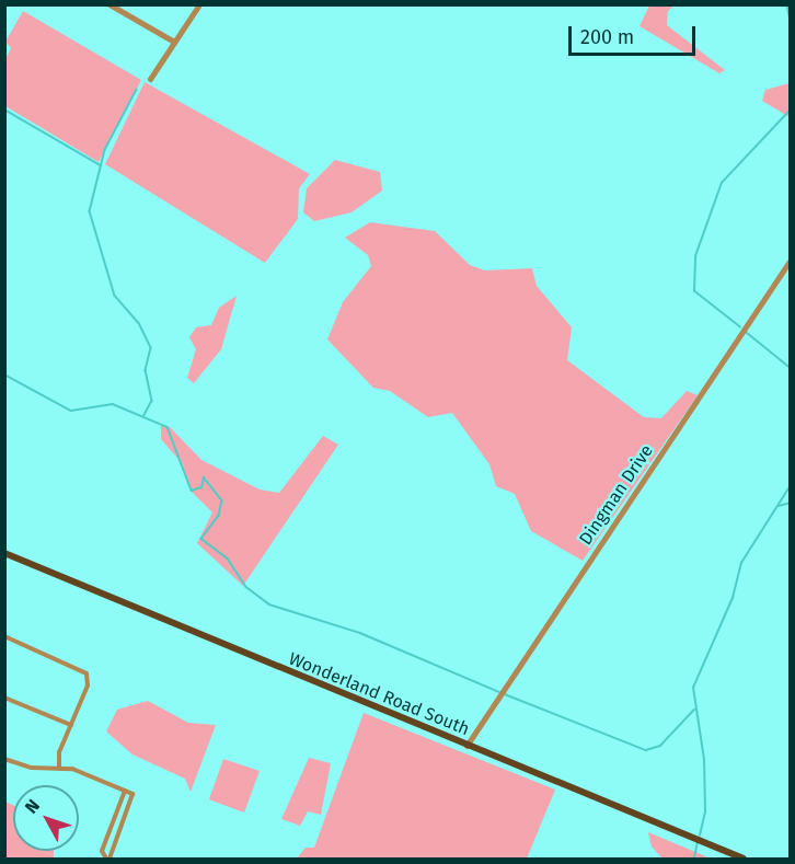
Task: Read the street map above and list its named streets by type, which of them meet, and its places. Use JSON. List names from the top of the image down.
{
  "streets": {
    "main road": ["Wonderland Road South"],
    "street": ["Dingman Drive"]
  },
  "crossings": [
    ["Dingman Drive", "Wonderland Road South"]
  ],
  "scale_bar": "200 m",
  "north": "top left"
}
